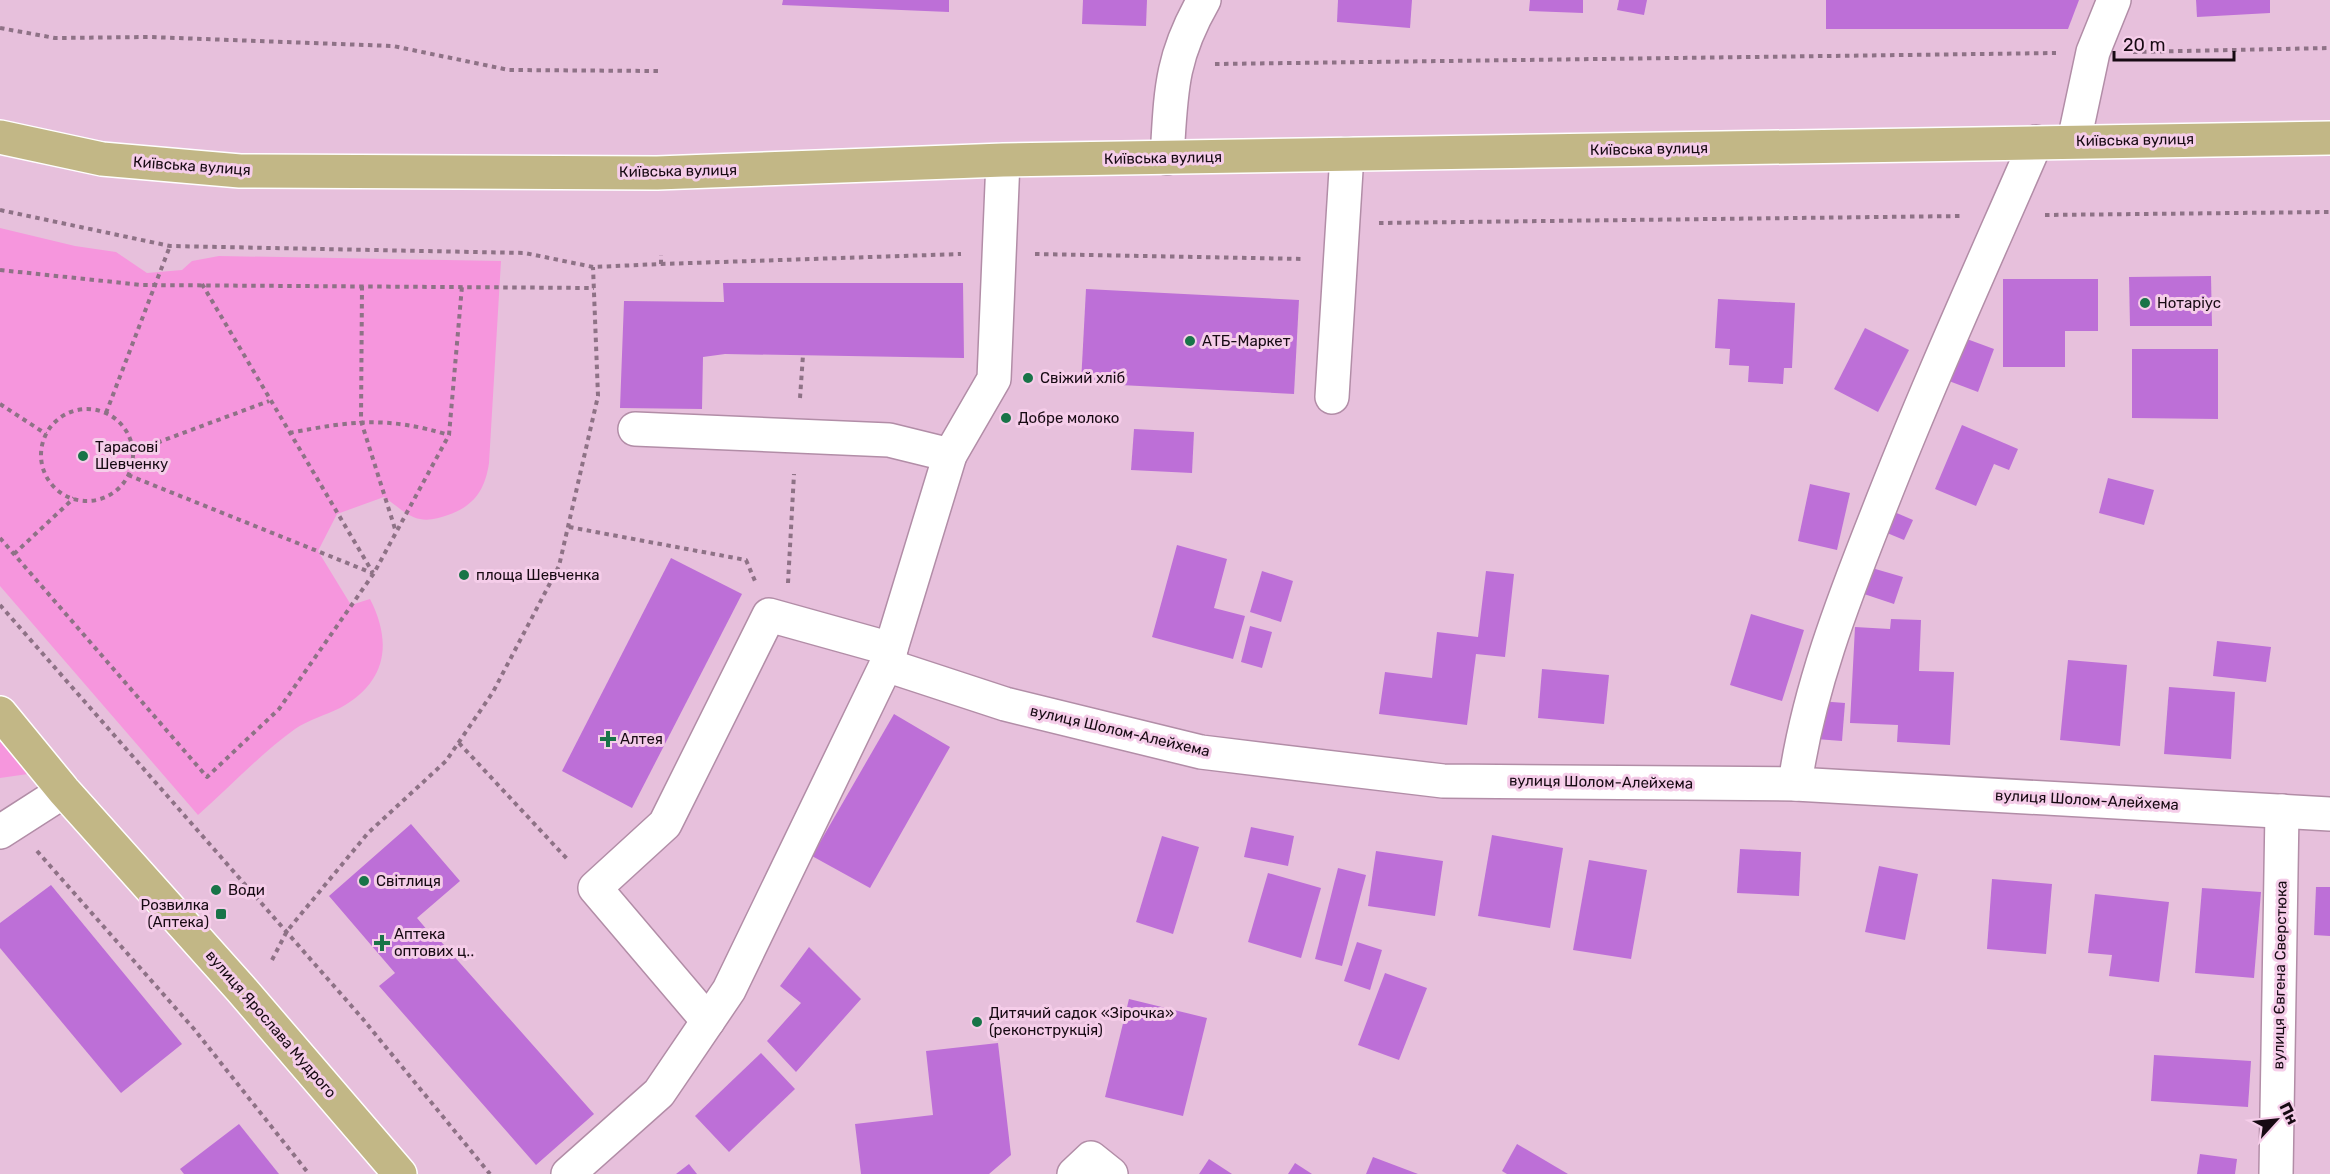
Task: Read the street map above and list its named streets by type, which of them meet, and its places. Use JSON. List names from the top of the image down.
{
  "streets": {
    "main road": ["Київська вулиця", "вулиця Ярослава Мудрого"],
    "street": ["вулиця Шолом-Алейхема", "вулиця Євгена Сверстюка"]
  },
  "crossings": [
    ["вулиця Шолом-Алейхема", "вулиця Євгена Сверстюка"]
  ],
  "places": {
    "other": [
      "Нотаріус",
      "АТБ-Маркет",
      "Свіжий хліб",
      "Добре молоко",
      "Тарасові Шевченку",
      "площа Шевченка",
      "Світлиця",
      "Води",
      "Дитячий садок «Зірочка» (реконструкція)"
    ],
    "health": ["Алтея", "Аптека оптових ц‥"],
    "transit": ["Розвилка (Аптека)"]
  },
  "scale_bar": "20 m",
  "north": "top right"
}
